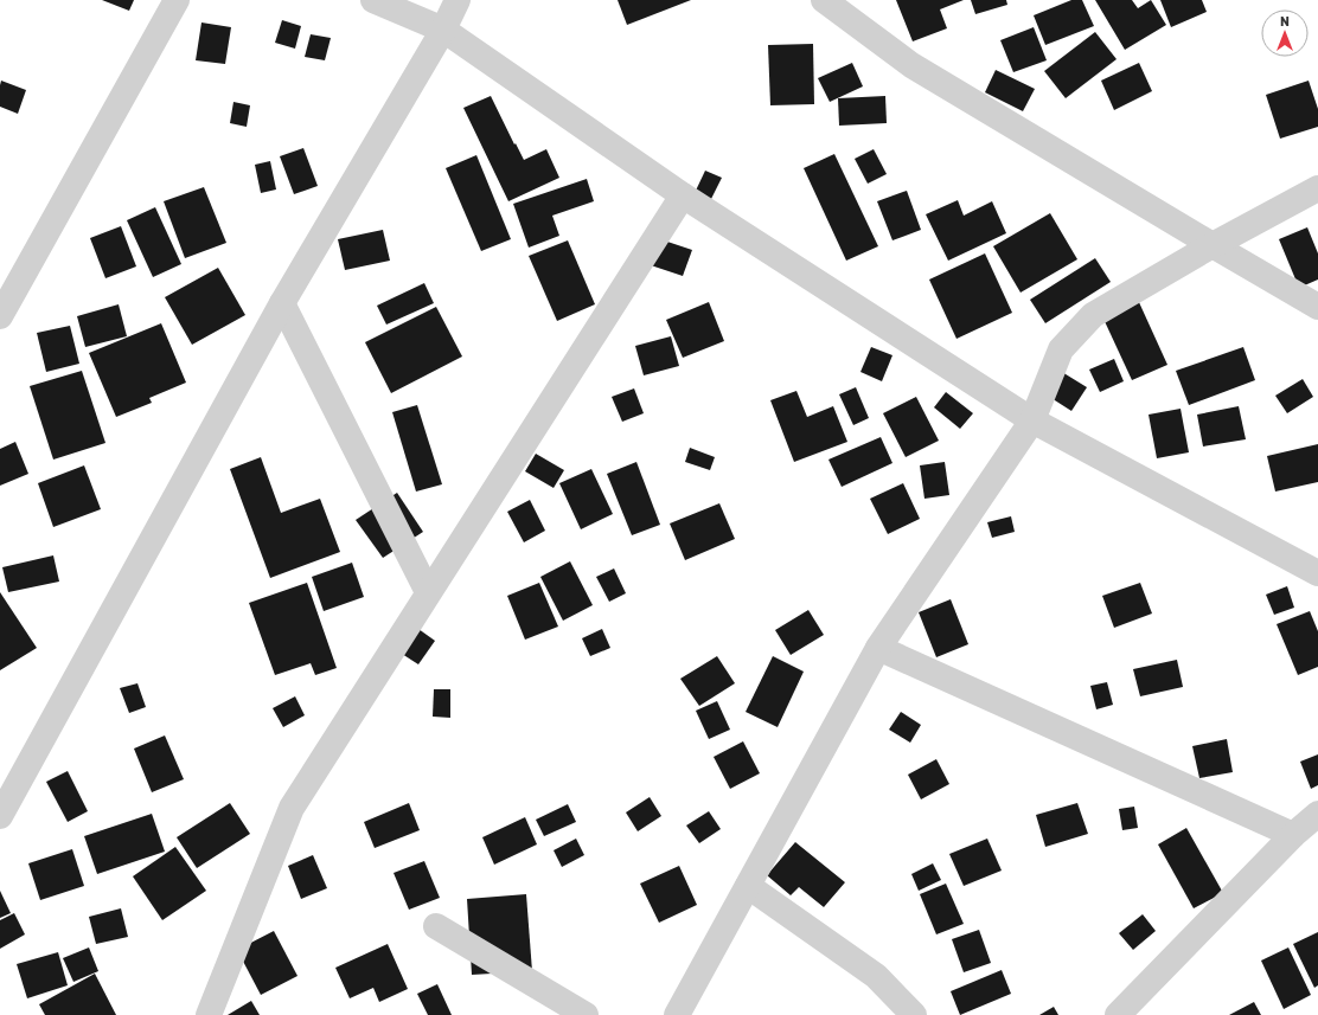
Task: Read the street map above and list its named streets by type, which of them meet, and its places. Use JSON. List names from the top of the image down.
{
  "north": "top"
}
